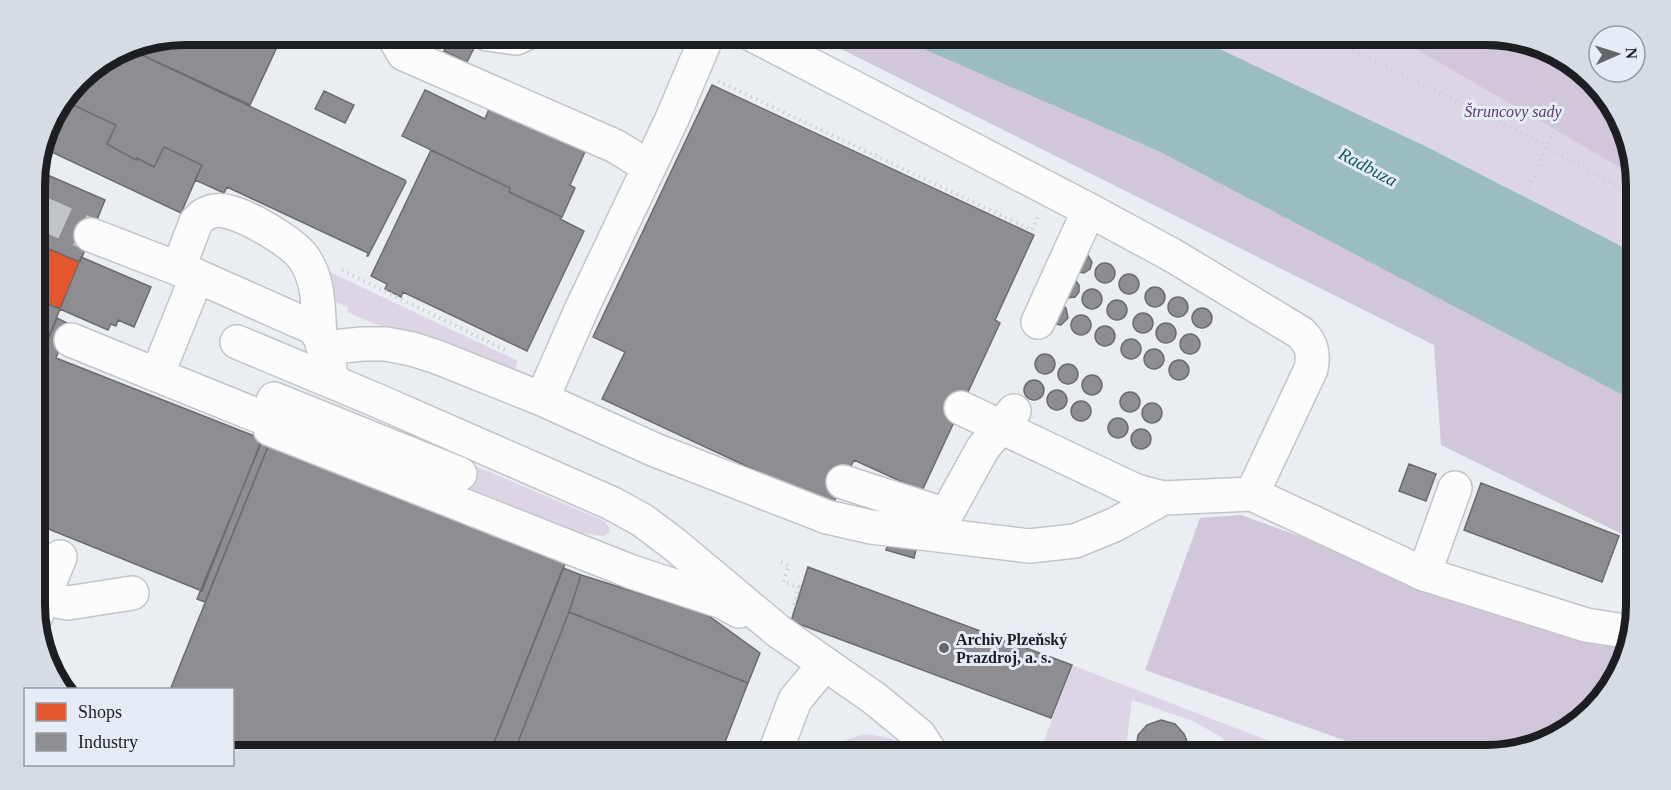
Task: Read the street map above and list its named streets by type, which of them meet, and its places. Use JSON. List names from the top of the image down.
{
  "water": ["Radbuza"],
  "parks": ["Štruncovy sady"],
  "places": ["Archiv Plzeňský Prazdroj, a. s."],
  "legend": ["Shops", "Industry"],
  "north": "right"
}
